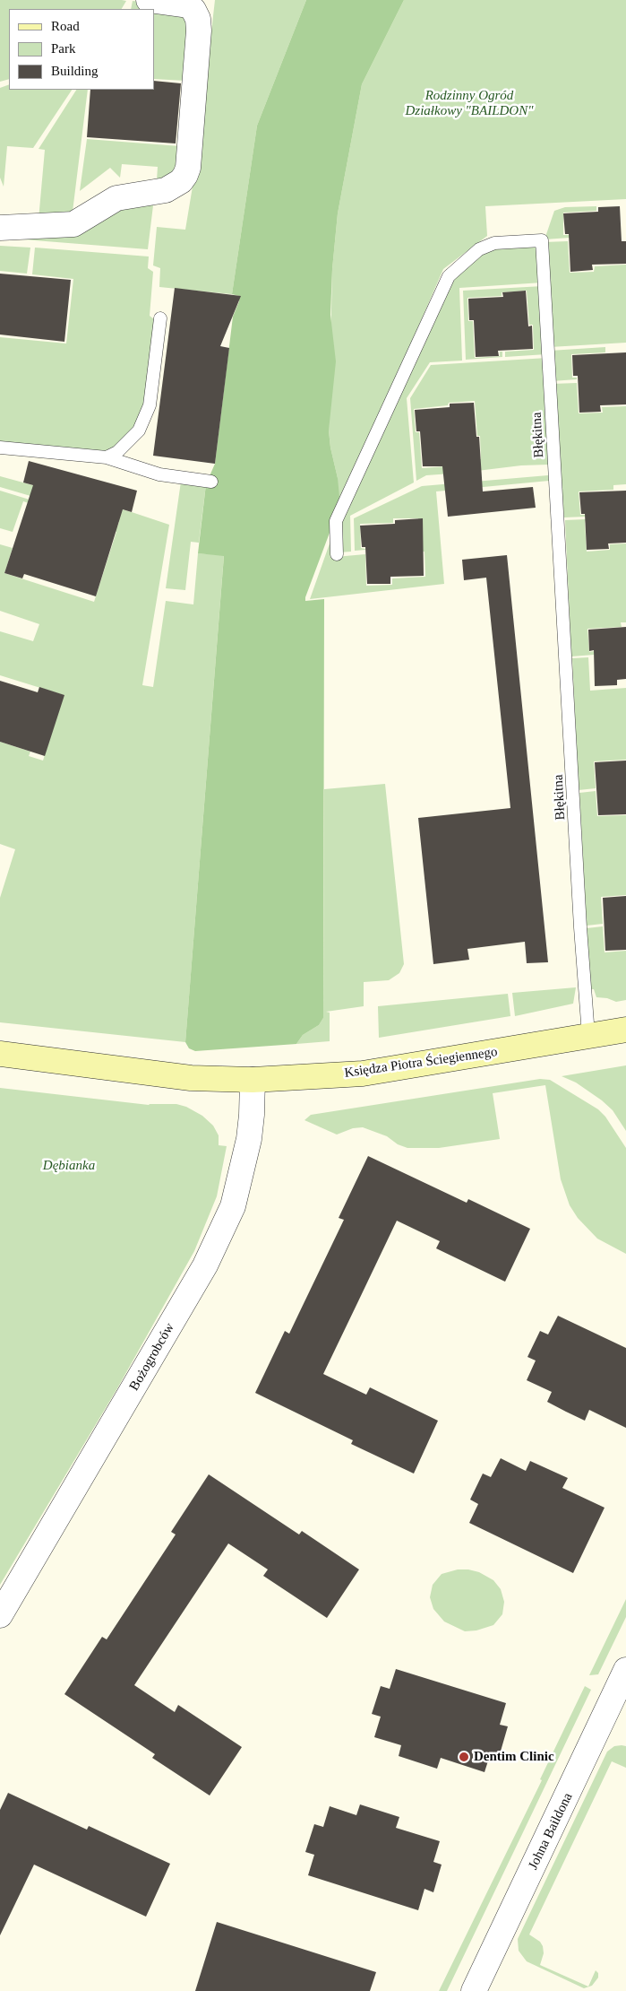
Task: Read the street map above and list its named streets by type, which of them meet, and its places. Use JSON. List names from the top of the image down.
{
  "streets": {
    "street": ["Księdza Piotra Ściegiennego", "Bożogrobców", "Johna Baildona"],
    "lane": ["Błękitna"]
  },
  "crossings": [
    ["Błękitna", "Księdza Piotra Ściegiennego"],
    ["Księdza Piotra Ściegiennego", "Bożogrobców"]
  ],
  "parks": ["Rodzinny Ogród Działkowy \"BAILDON\"", "Dębianka"],
  "places": ["Dentim Clinic"],
  "legend": ["Road", "Park", "Building"]
}
